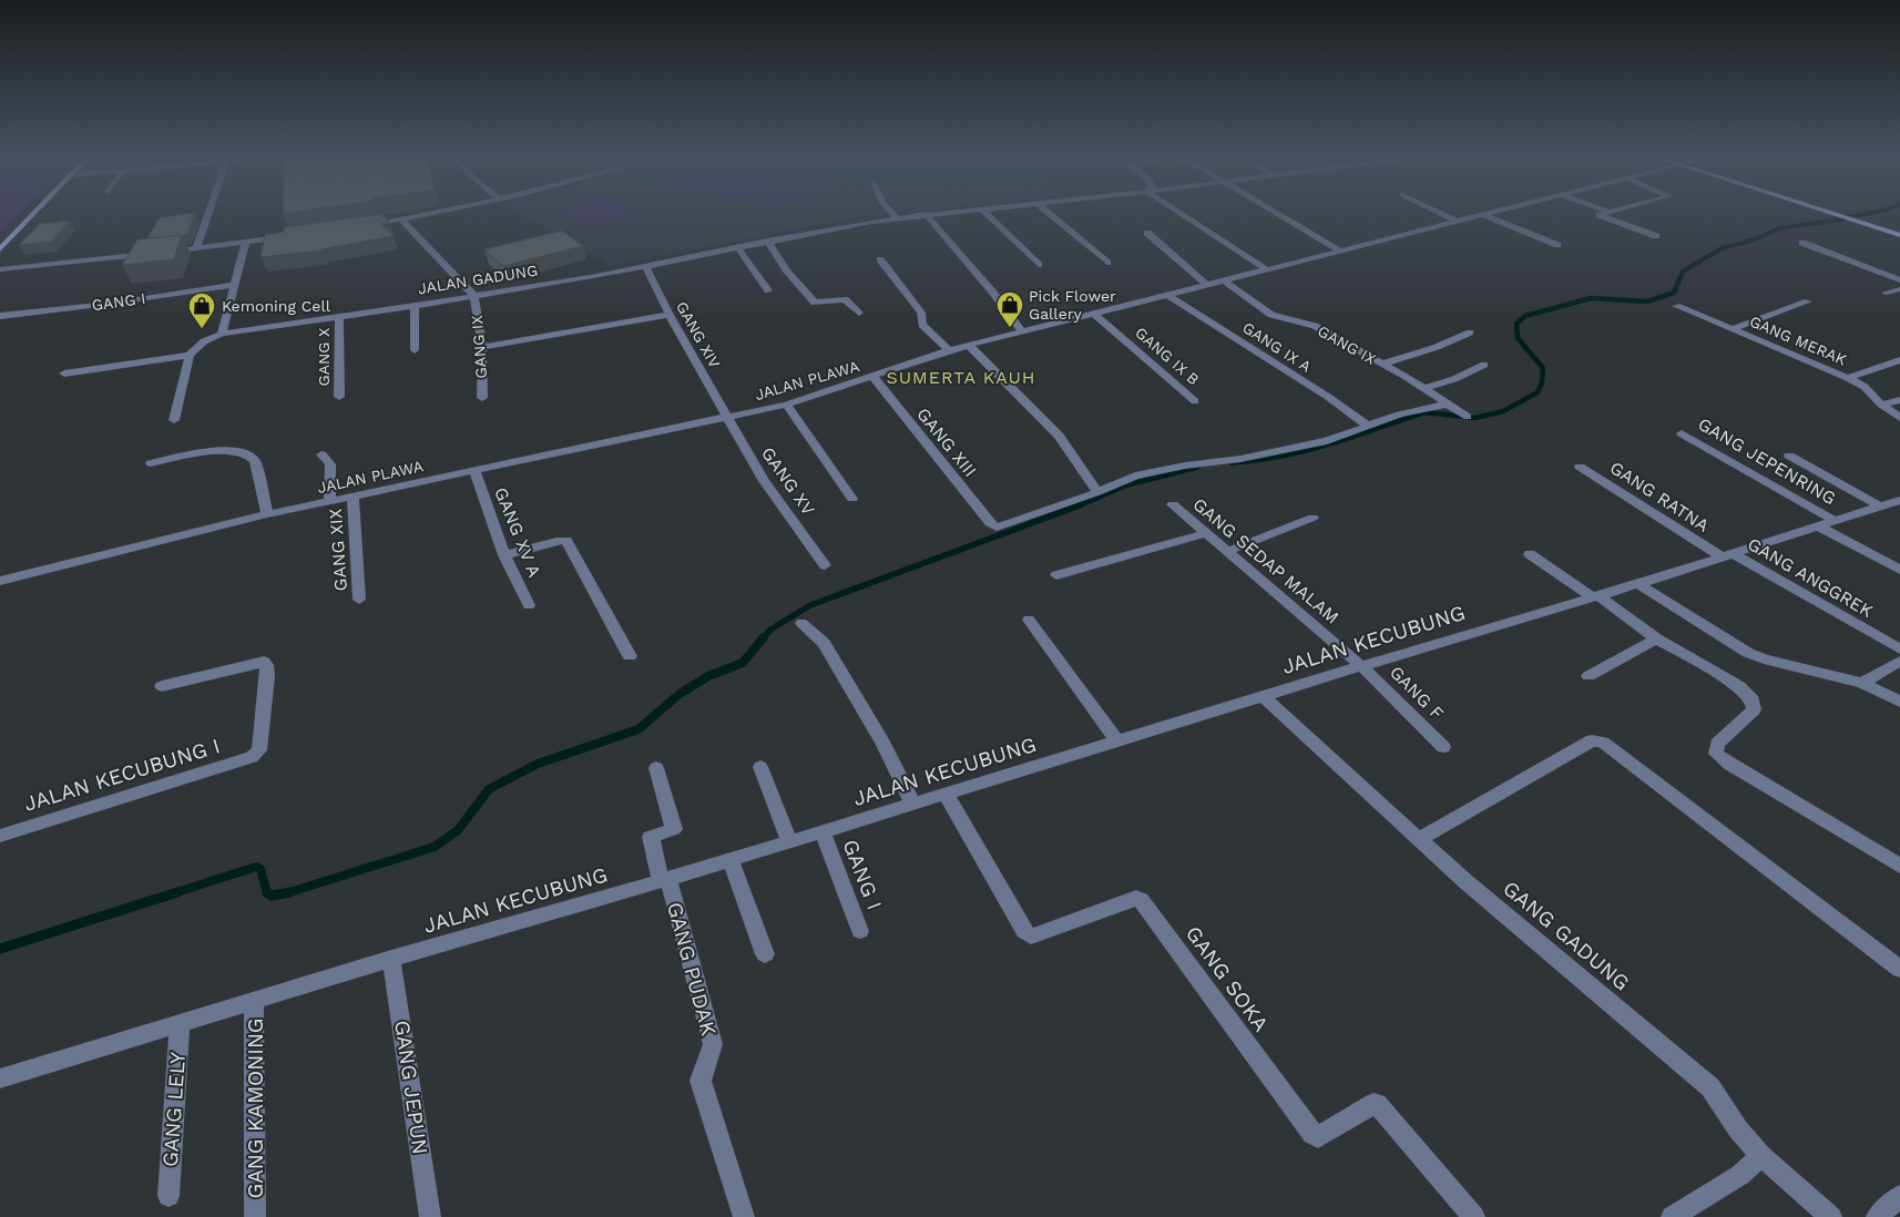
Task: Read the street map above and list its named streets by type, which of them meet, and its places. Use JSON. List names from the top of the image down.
{
  "streets": {
    "street": [
      "JALAN GADUNG",
      "GANG I",
      "GANG XIV",
      "GANG MERAK",
      "GANG IX",
      "GANG IX A",
      "GANG IX B",
      "GANG X",
      "JALAN PLAWA",
      "GANG XIII",
      "GANG JEPENRING",
      "GANG XV",
      "GANG RATNA",
      "GANG XV A",
      "GANG XIX",
      "GANG SEDAP MALAM",
      "GANG ANGGREK",
      "JALAN KECUBUNG",
      "GANG F",
      "JALAN KECUBUNG I",
      "GANG GADUNG",
      "GANG PUDAK",
      "GANG SOKA",
      "GANG JEPUN",
      "GANG KAMONING",
      "GANG LELY"
    ]
  },
  "crossings": [
    ["JALAN GADUNG", "GANG XIV"],
    ["JALAN GADUNG", "GANG IX"],
    ["JALAN GADUNG", "GANG X"],
    ["GANG I", "JALAN KECUBUNG"],
    ["GANG XIV", "JALAN PLAWA"],
    ["GANG XIV", "GANG XV"],
    ["GANG IX", "JALAN PLAWA"],
    ["GANG IX A", "JALAN PLAWA"],
    ["GANG IX B", "JALAN PLAWA"],
    ["JALAN PLAWA", "GANG XIII"],
    ["JALAN PLAWA", "GANG XV"],
    ["JALAN PLAWA", "GANG XV A"],
    ["JALAN PLAWA", "GANG XIX"],
    ["GANG JEPENRING", "JALAN KECUBUNG"],
    ["GANG RATNA", "GANG ANGGREK"],
    ["GANG RATNA", "JALAN KECUBUNG"],
    ["GANG SEDAP MALAM", "JALAN KECUBUNG"],
    ["GANG SEDAP MALAM", "GANG F"],
    ["GANG ANGGREK", "JALAN KECUBUNG"],
    ["JALAN KECUBUNG", "GANG F"],
    ["JALAN KECUBUNG", "GANG GADUNG"],
    ["JALAN KECUBUNG", "GANG PUDAK"],
    ["JALAN KECUBUNG", "GANG SOKA"],
    ["JALAN KECUBUNG", "GANG JEPUN"],
    ["JALAN KECUBUNG", "GANG KAMONING"],
    ["JALAN KECUBUNG", "GANG LELY"]
  ],
  "districts": ["SUMERTA KAUH"],
  "places": {
    "shop": ["Pick Flower Gallery", "Kemoning Cell"]
  }
}
